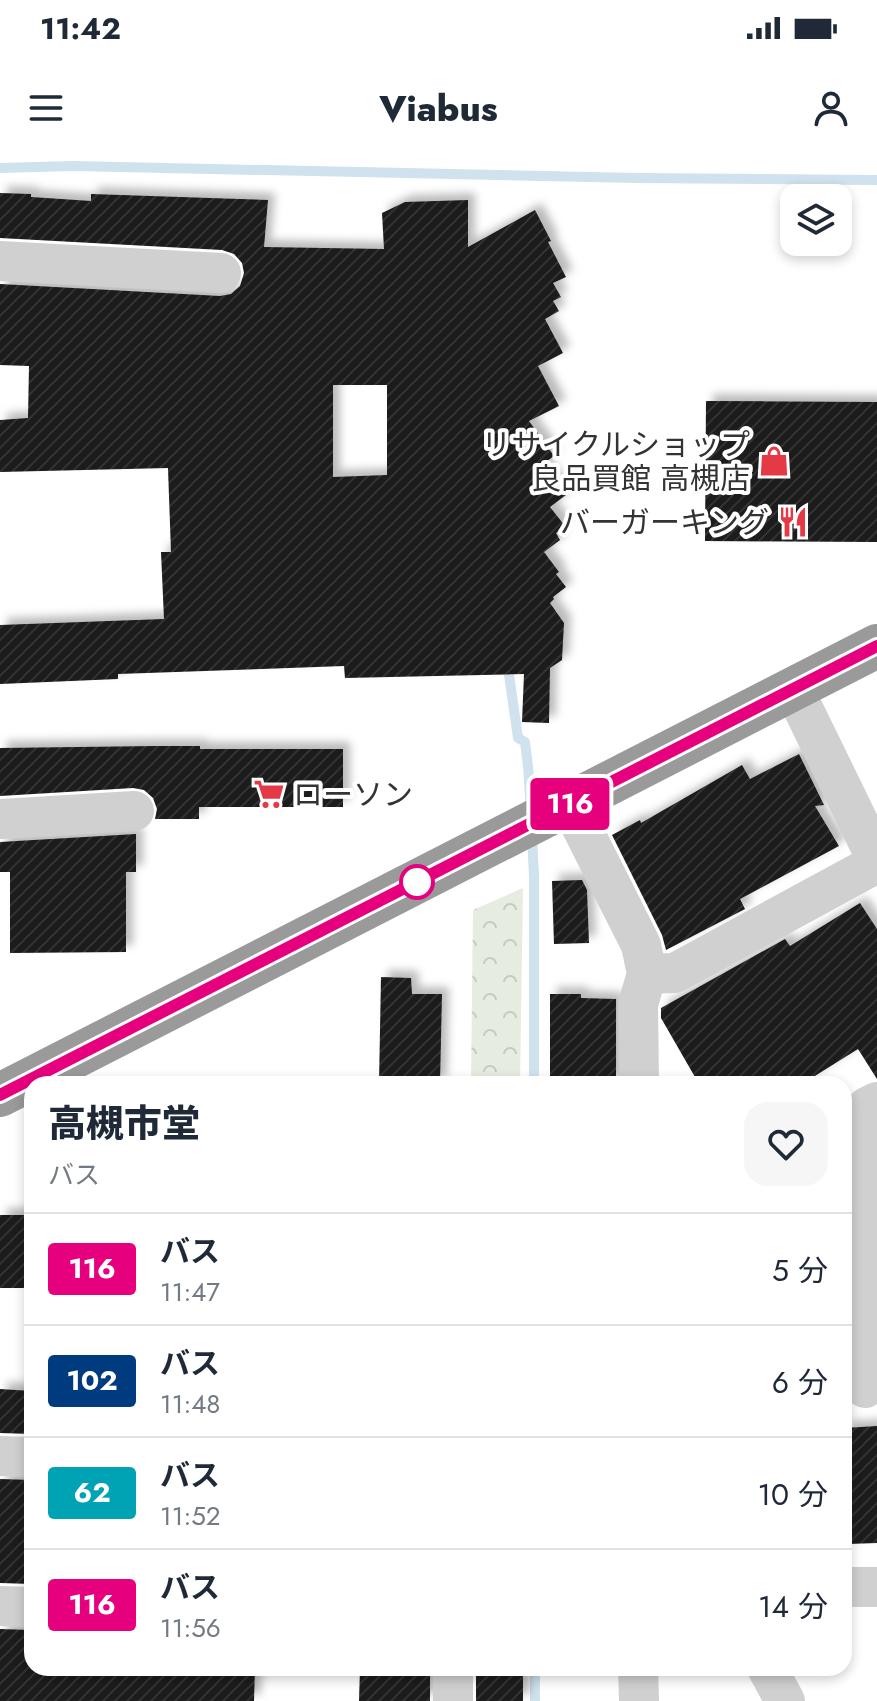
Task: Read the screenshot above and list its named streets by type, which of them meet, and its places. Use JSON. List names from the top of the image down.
{
  "places": {
    "shop": ["リサイクルショップ 良品買館 高槻店"],
    "restaurant": ["バーガーキング"],
    "supermarket": ["ローソン"]
  },
  "lines": ["bus line 116"],
  "page": {
    "status": "11:42",
    "header": "Viabus",
    "on_map": "116",
    "heading": ["高槻市堂", "バス"],
    "list": [
      {
        "mark": "116",
        "name": "バス",
        "note": "11:47",
        "value": "5 分"
      },
      {
        "mark": "102",
        "name": "バス",
        "note": "11:48",
        "value": "6 分"
      },
      {
        "mark": "62",
        "name": "バス",
        "note": "11:52",
        "value": "10 分"
      },
      {
        "mark": "116",
        "name": "バス",
        "note": "11:56",
        "value": "14 分"
      }
    ]
  }
}
